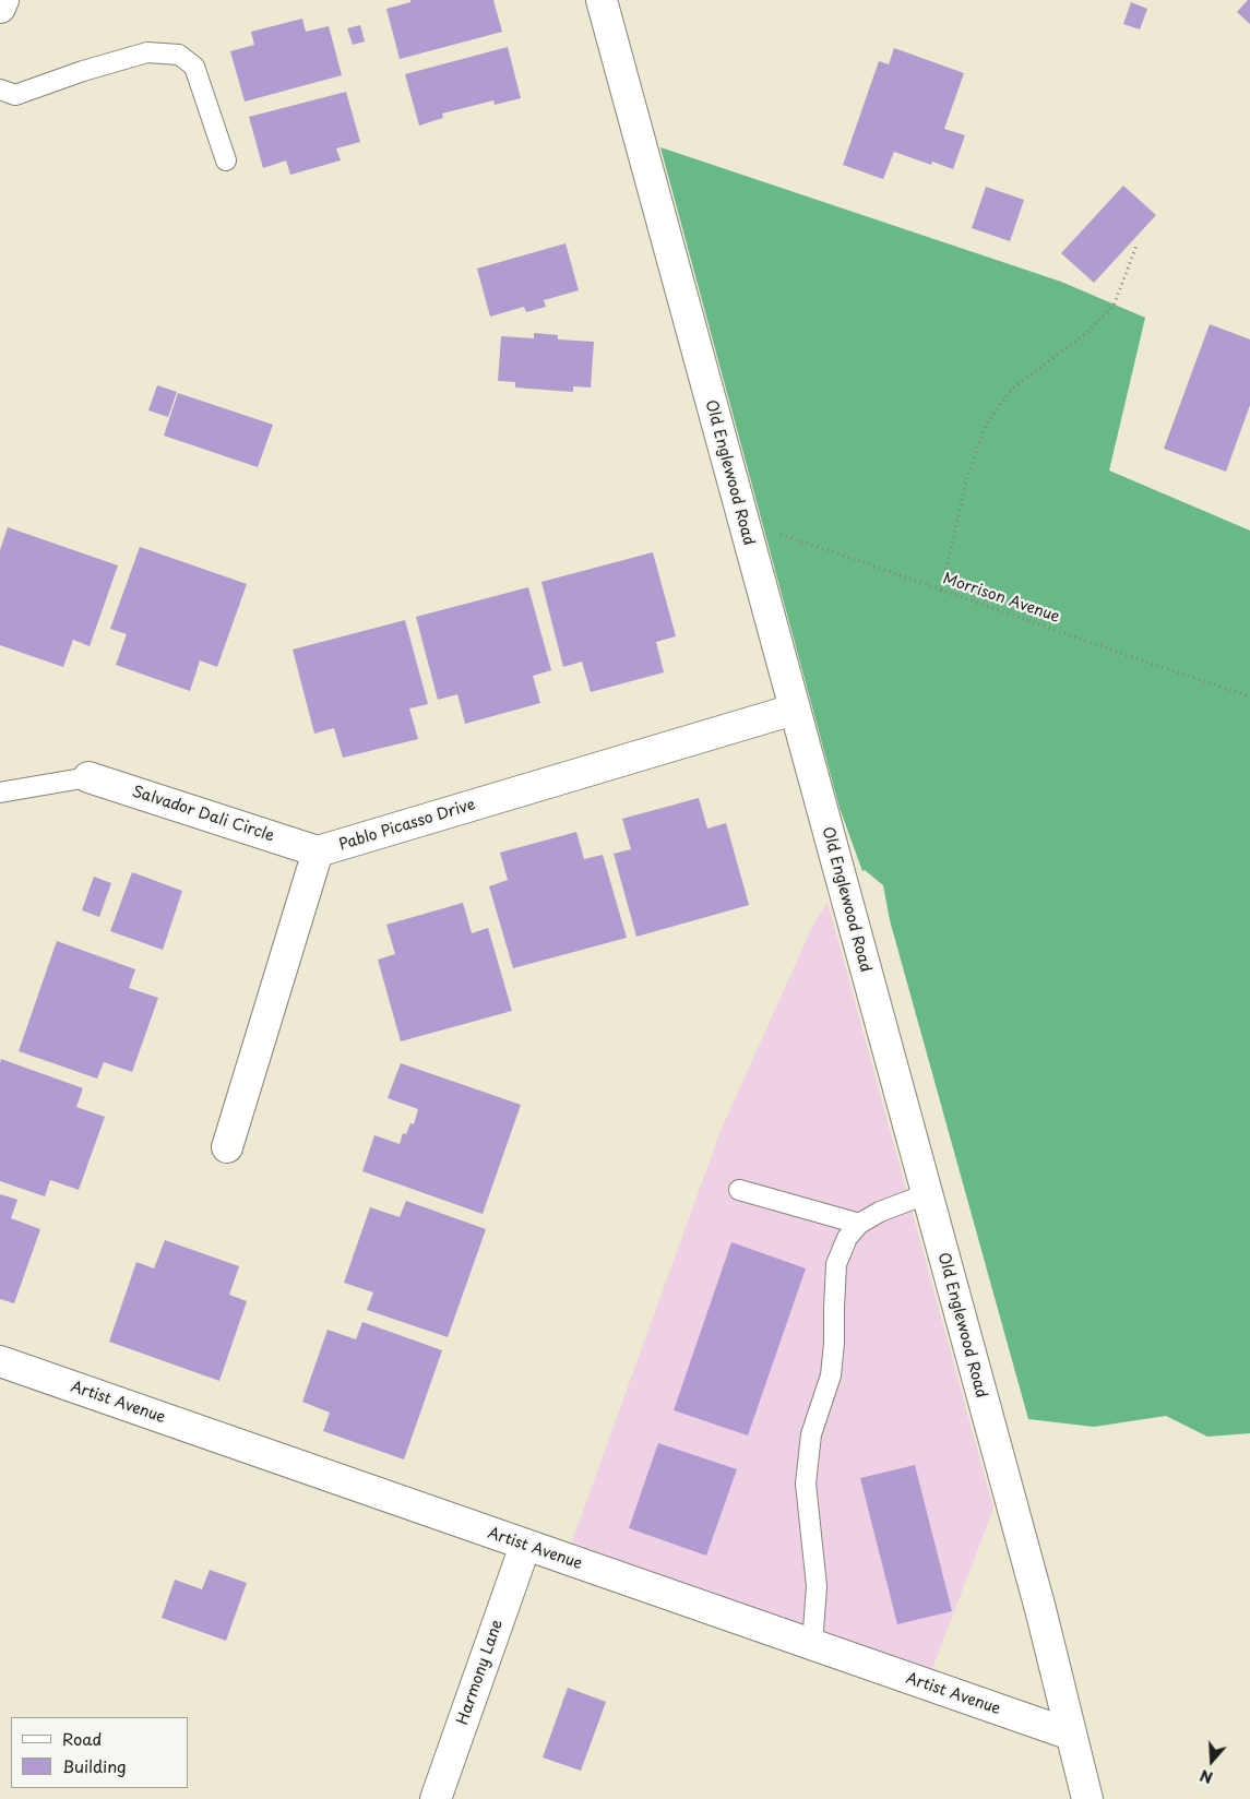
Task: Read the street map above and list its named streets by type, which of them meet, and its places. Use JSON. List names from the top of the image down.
{
  "streets": {
    "street": [
      "Old Englewood Road",
      "Salvador Dali Circle",
      "Pablo Picasso Drive",
      "Artist Avenue",
      "Harmony Lane"
    ],
    "path": ["Morrison Avenue"]
  },
  "crossings": [
    ["Old Englewood Road", "Morrison Avenue"],
    ["Old Englewood Road", "Pablo Picasso Drive"],
    ["Old Englewood Road", "Artist Avenue"],
    ["Salvador Dali Circle", "Pablo Picasso Drive"],
    ["Artist Avenue", "Harmony Lane"]
  ],
  "legend": ["Road", "Building"],
  "north": "bottom"
}
